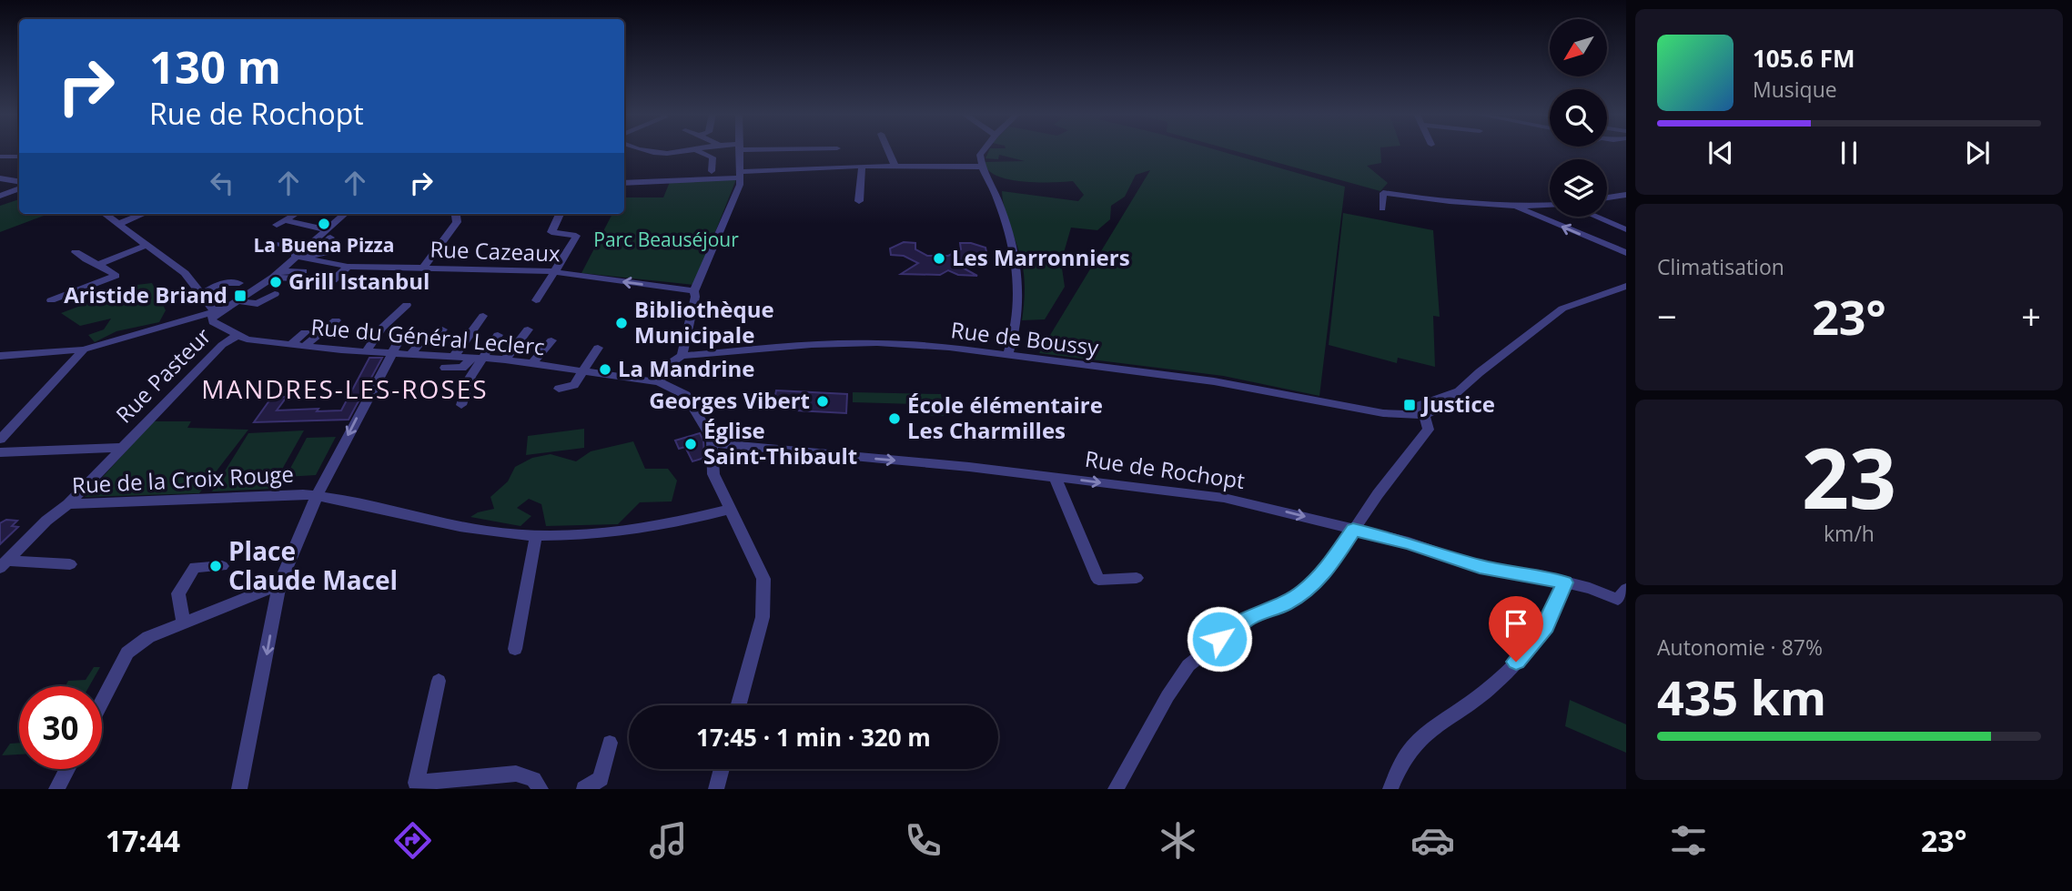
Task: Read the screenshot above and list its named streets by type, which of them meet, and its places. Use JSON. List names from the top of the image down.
{
  "streets": {
    "street": [
      "Rue Cazeaux",
      "Rue du Général Leclerc",
      "Rue de Boussy",
      "Rue Pasteur",
      "Rue de Rochopt",
      "Rue de la Croix Rouge"
    ]
  },
  "crossings": [
    ["Rue du Général Leclerc", "Rue Pasteur"],
    ["Rue Pasteur", "Rue de la Croix Rouge"]
  ],
  "one_way": ["Rue Cazeaux", "Rue de Rochopt"],
  "districts": ["MANDRES-LES-ROSES"],
  "parks": ["Parc Beauséjour"],
  "places": {
    "other": [
      "La Buena Pizza",
      "Les Marronniers",
      "Grill Istanbul",
      "Bibliothèque Municipale",
      "La Mandrine",
      "Georges Vibert",
      "École élémentaire Les Charmilles",
      "Église Saint-Thibault",
      "Place Claude Macel"
    ],
    "transit": ["Aristide Briand", "Justice"]
  },
  "north": "bottom left",
  "page": {
    "turn": ["130 m", "Rue de Rochopt"],
    "song": ["105.6 FM", "Musique"],
    "tile": [
      "Climatisation",
      ["23", "km/h"],
      ["Autonomie · 87%", "435 km"]
    ],
    "heat": ["−", "23°", "+"],
    "limit": "30",
    "trip": "17:45 · 1 min · 320 m",
    "tabs": ["17:44", "23°"]
  }
}
